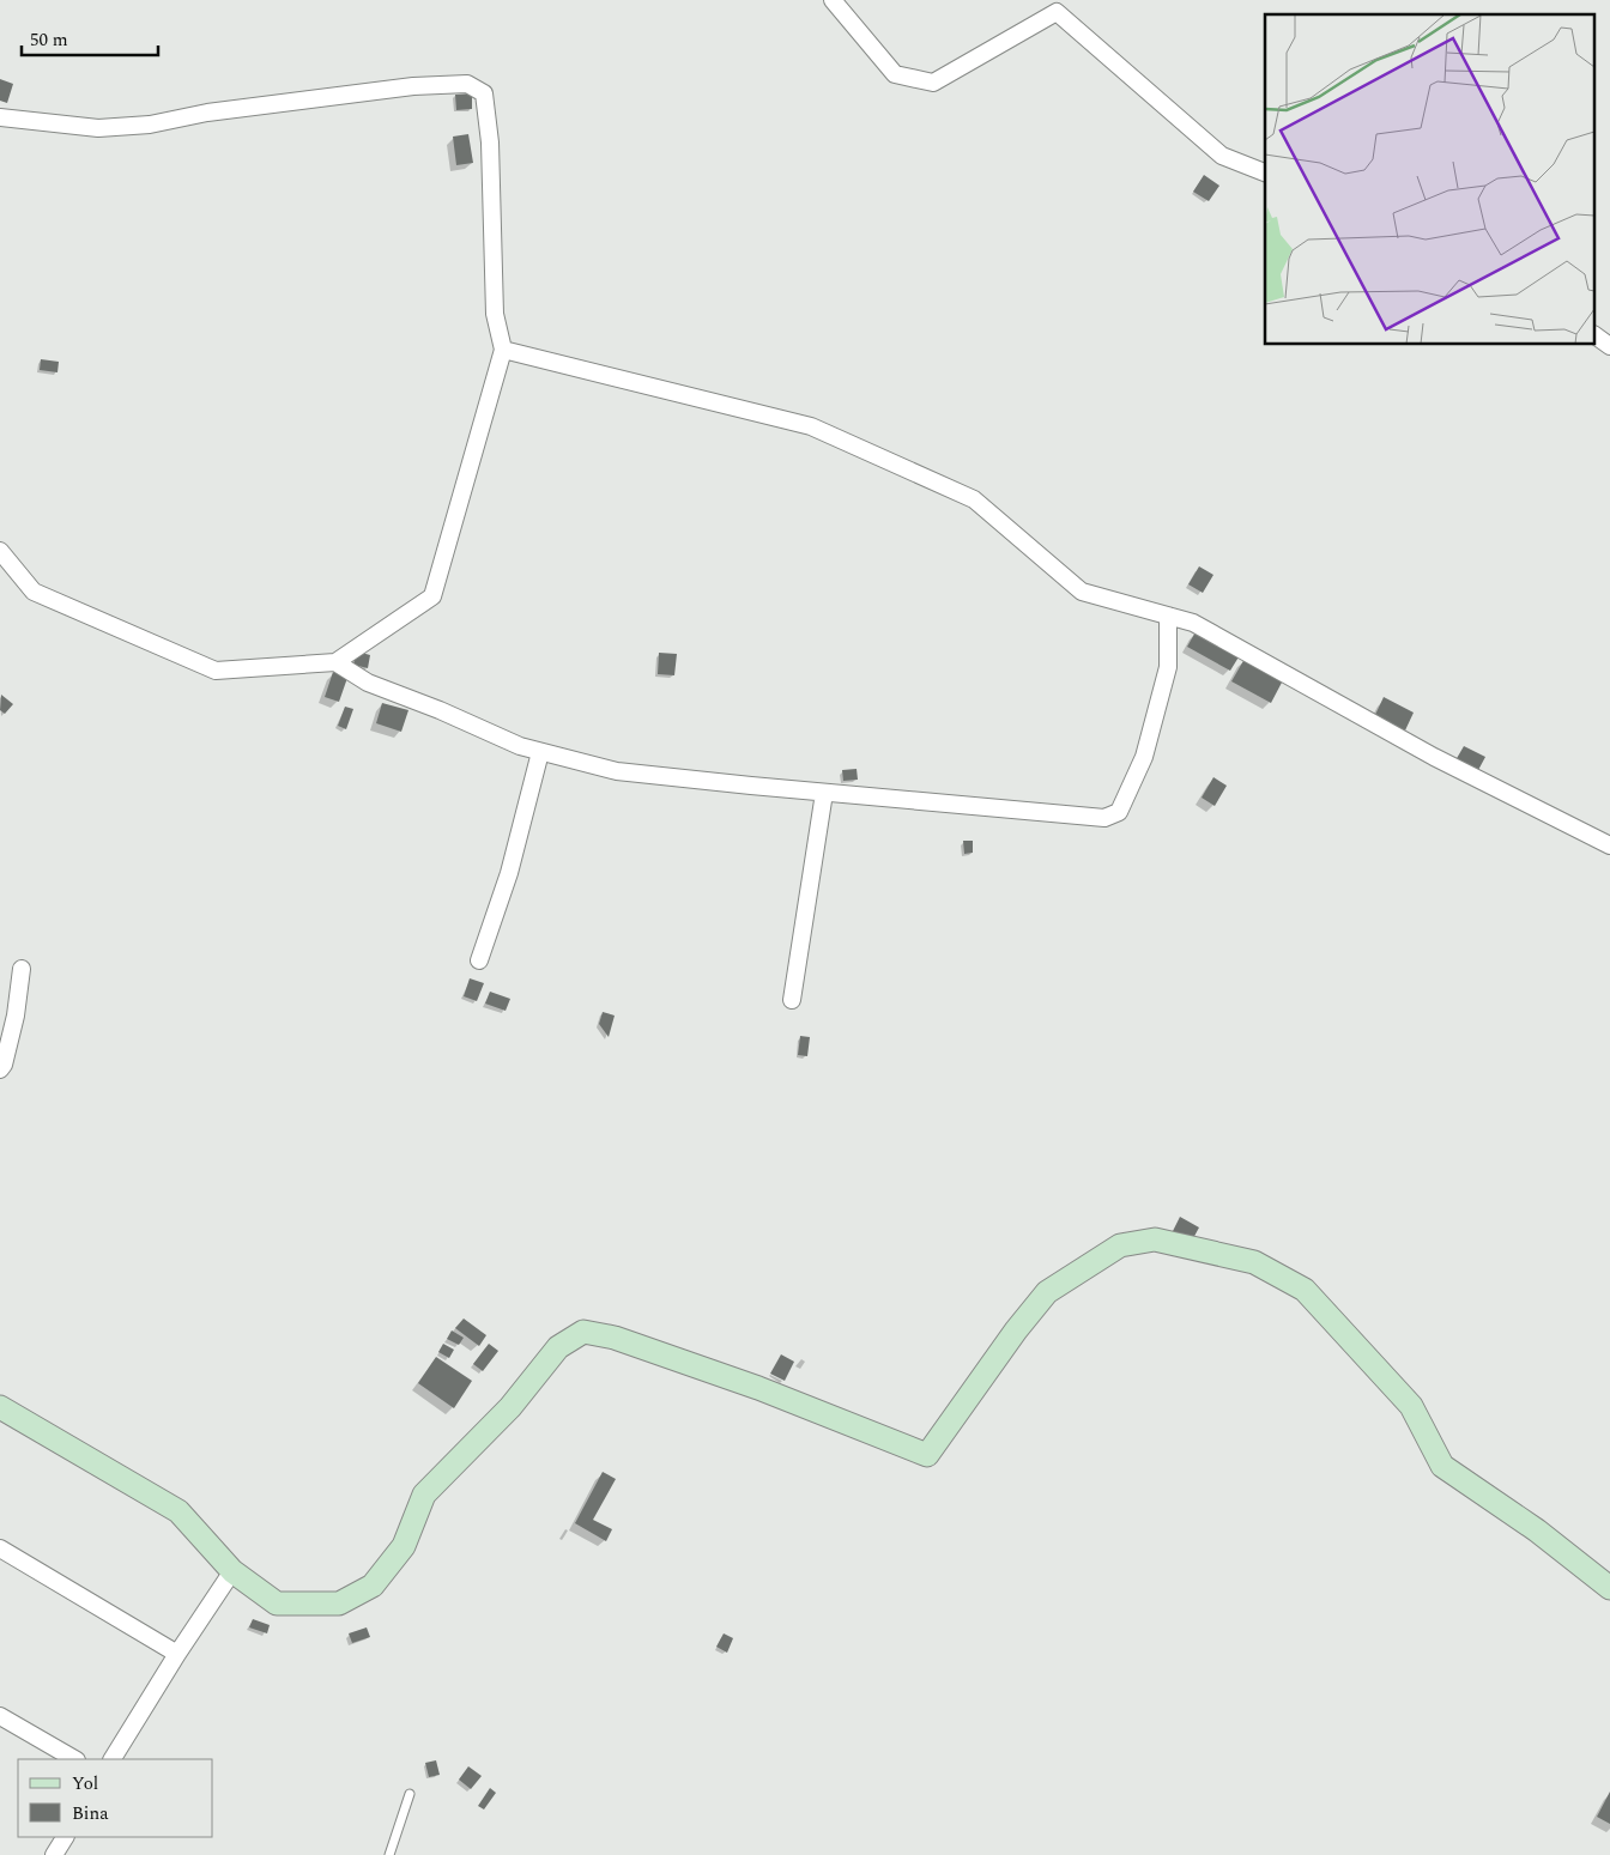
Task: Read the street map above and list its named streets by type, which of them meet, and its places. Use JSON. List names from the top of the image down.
{
  "legend": ["Yol", "Bina"],
  "scale_bar": "50 m"
}
